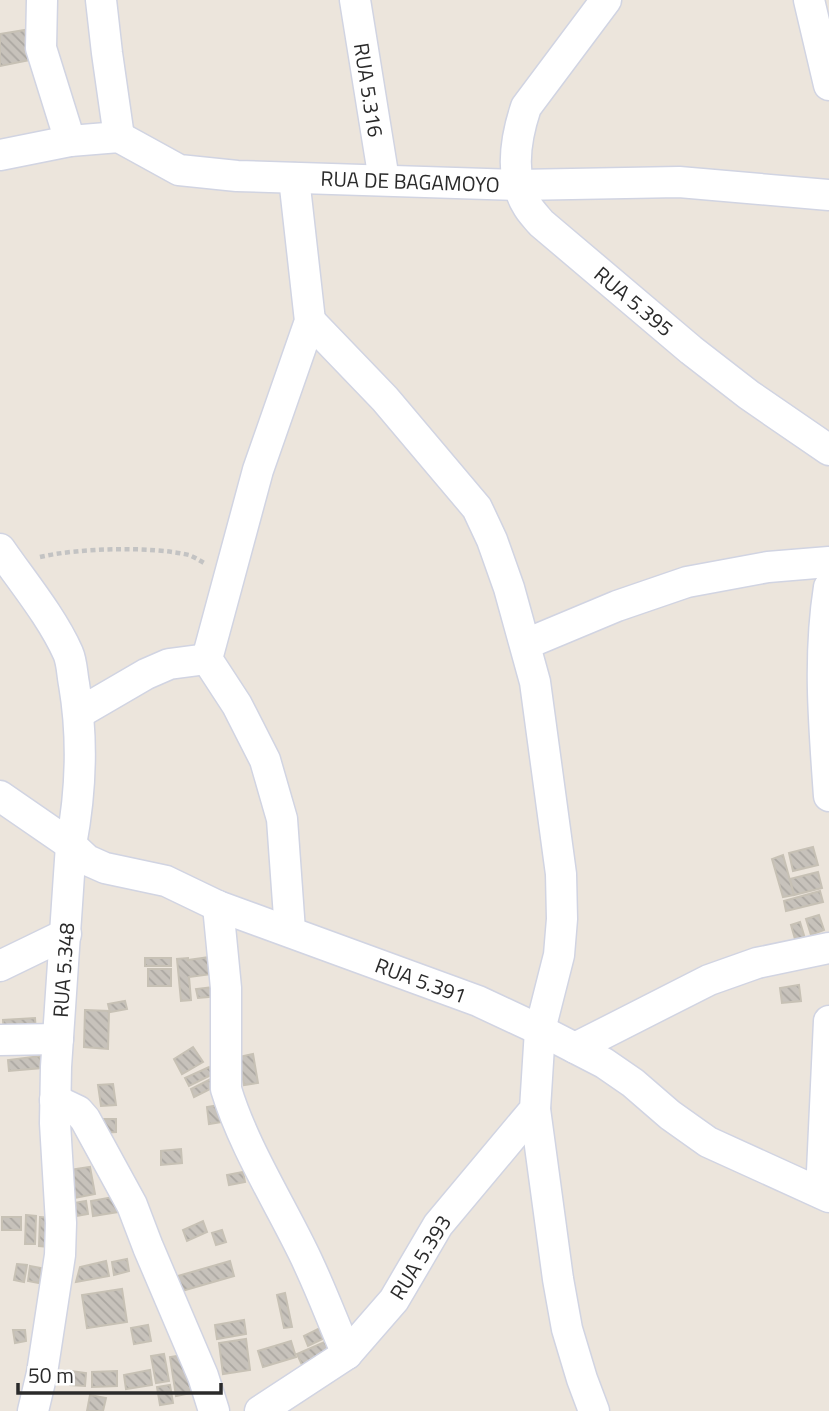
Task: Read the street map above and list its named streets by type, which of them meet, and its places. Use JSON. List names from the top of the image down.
{
  "streets": {
    "street": [
      "RUA 5.316",
      "RUA DE BAGAMOYO",
      "RUA 5.395",
      "RUA 5.348",
      "RUA 5.391",
      "RUA 5.393"
    ]
  },
  "crossings": [
    ["RUA 5.316", "RUA DE BAGAMOYO"],
    ["RUA DE BAGAMOYO", "RUA 5.395"],
    ["RUA 5.348", "RUA 5.391"]
  ],
  "scale_bar": "50 m"
}
